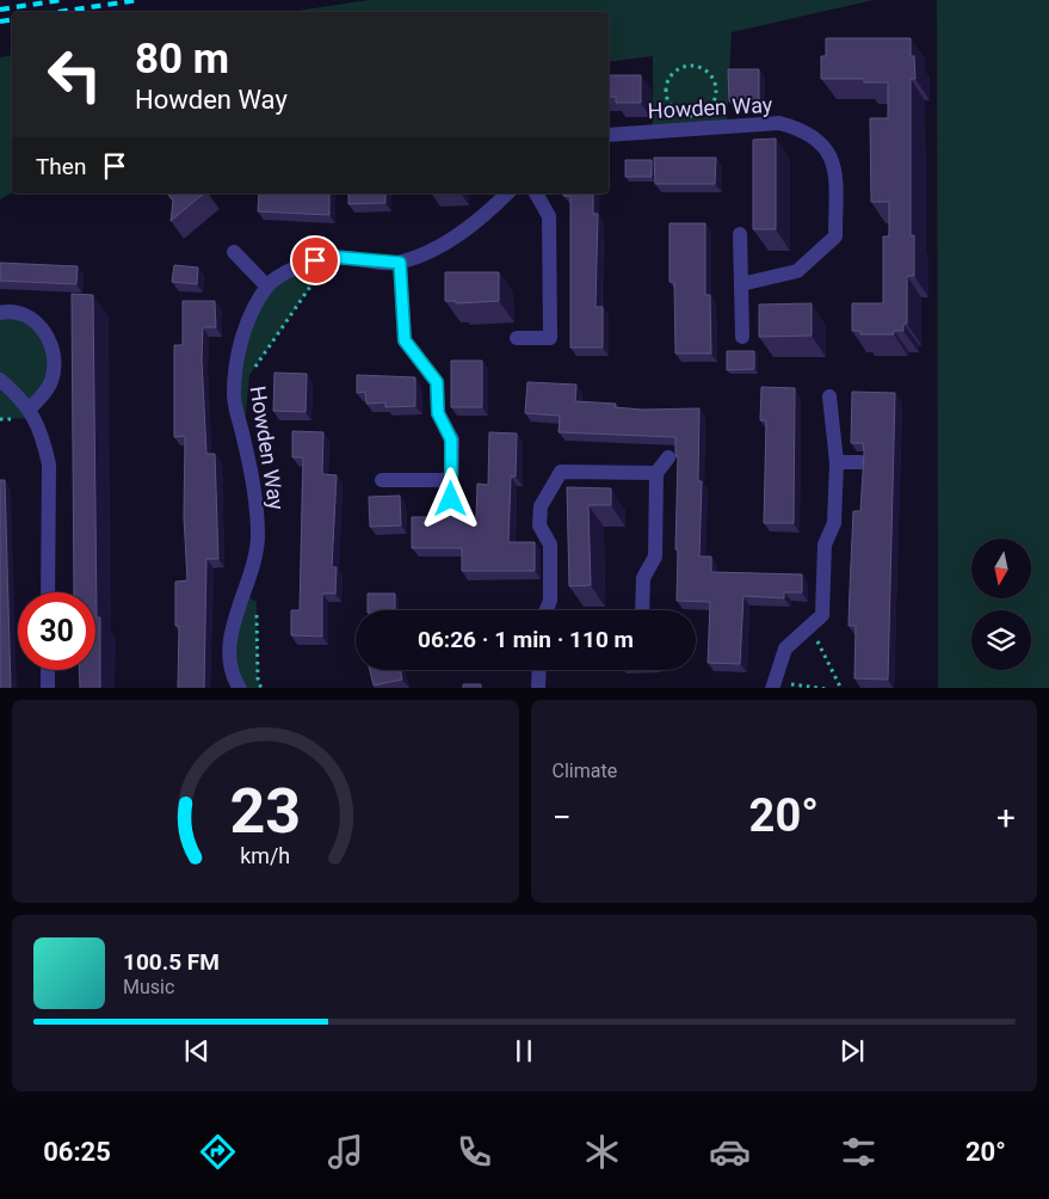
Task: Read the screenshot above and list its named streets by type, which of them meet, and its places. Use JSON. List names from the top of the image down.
{
  "streets": {
    "street": ["Howden Way"]
  },
  "north": "bottom",
  "page": {
    "turn": ["80 m", "Howden Way"],
    "then": "Then",
    "limit": "30",
    "trip": "06:26 · 1 min · 110 m",
    "tile": "Climate",
    "heat": ["−", "20°", "+"],
    "song": ["100.5 FM", "Music"],
    "tabs": ["06:25", "20°"],
    "gauge": ["23", "km/h"]
  }
}
